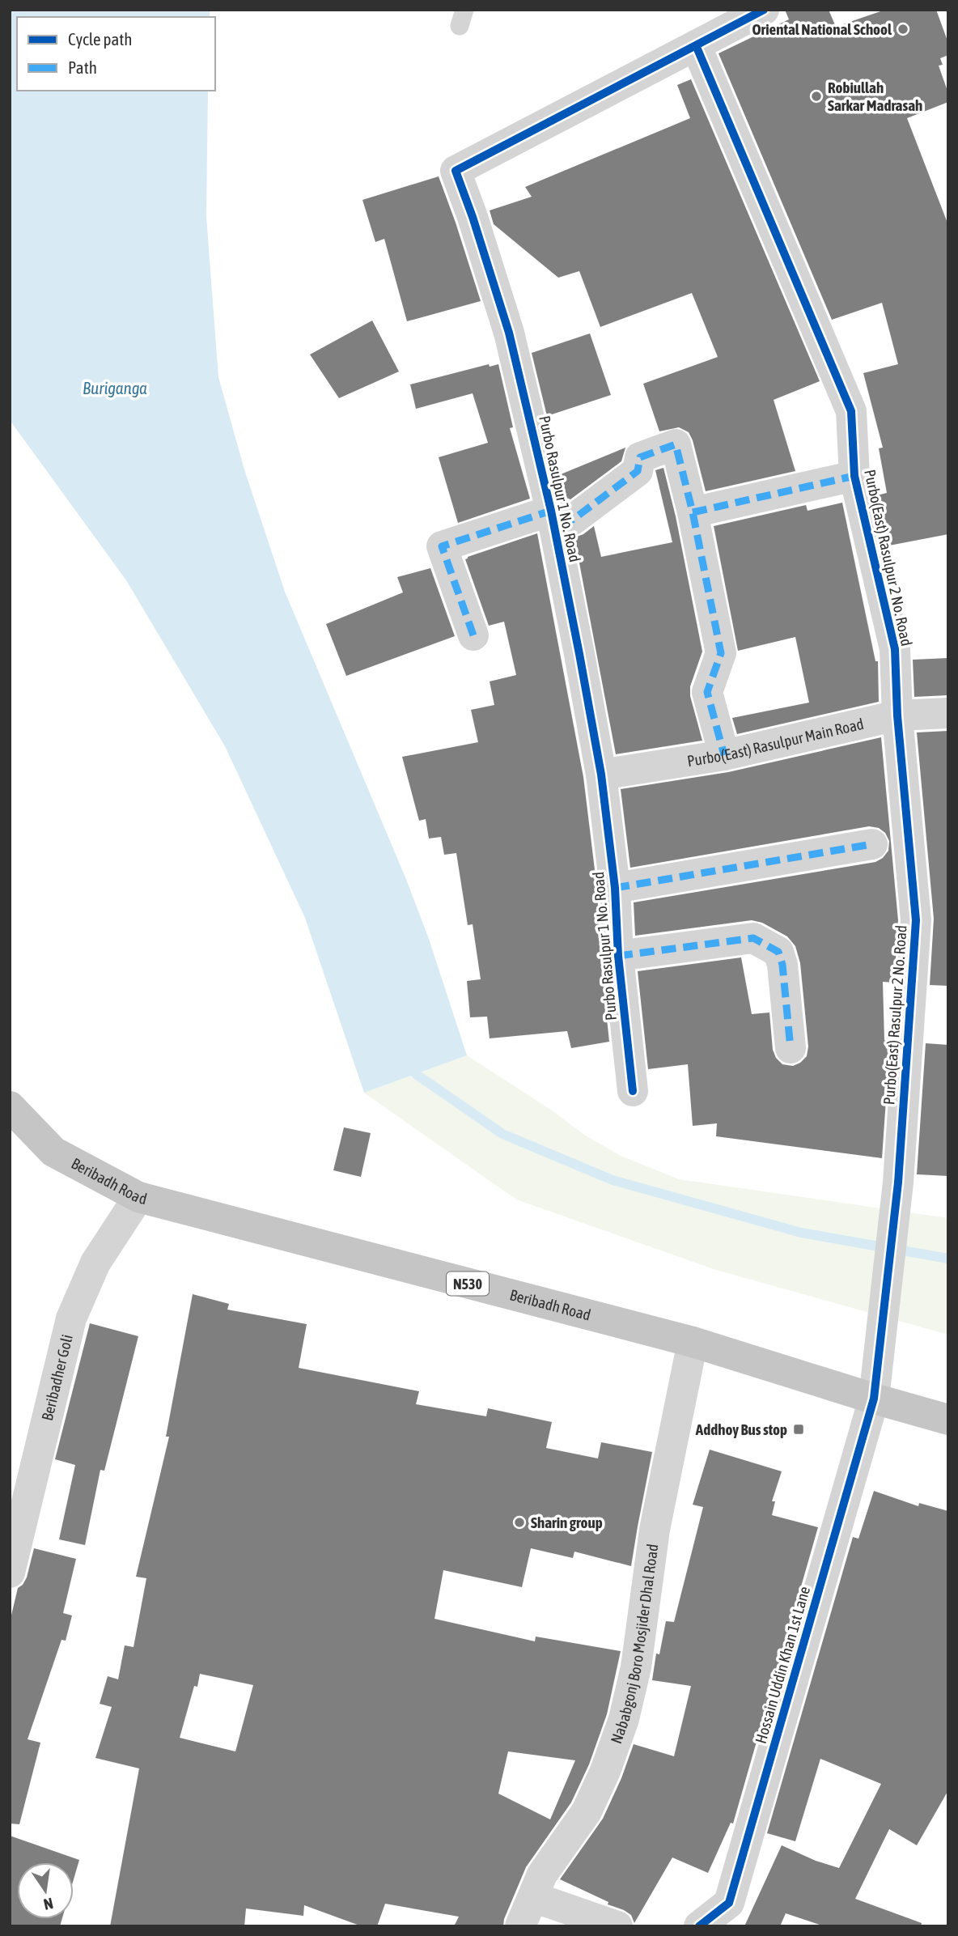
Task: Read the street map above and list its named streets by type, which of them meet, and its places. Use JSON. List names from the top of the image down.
{
  "streets": {
    "highway": ["Beribadh Road", "N530"],
    "street": [
      "Purbo Rasulpur 1 No. Road",
      "Purbo(East) Rasulpur 2 No. Road",
      "Purbo(East) Rasulpur Main Road",
      "Beribadher Goli",
      "Nababgonj Boro Mosjider Dhal Road",
      "Hossain Uddin Khan 1st Lane"
    ]
  },
  "crossings": [
    ["Purbo Rasulpur 1 No. Road", "Purbo(East) Rasulpur 2 No. Road"],
    ["Purbo Rasulpur 1 No. Road", "Purbo(East) Rasulpur Main Road"],
    ["Purbo(East) Rasulpur 2 No. Road", "Purbo(East) Rasulpur Main Road"],
    ["Purbo(East) Rasulpur 2 No. Road", "Hossain Uddin Khan 1st Lane"],
    ["Beribadh Road", "Beribadher Goli"],
    ["Beribadh Road", "Nababgonj Boro Mosjider Dhal Road"],
    ["Beribadh Road", "Hossain Uddin Khan 1st Lane"]
  ],
  "water": ["Buriganga"],
  "places": {
    "other": ["Oriental National School", "Robiullah Sarkar Madrasah", "Sharin group"],
    "transit": ["Addhoy Bus stop"]
  },
  "legend": ["Cycle path", "Path"],
  "north": "bottom"
}
